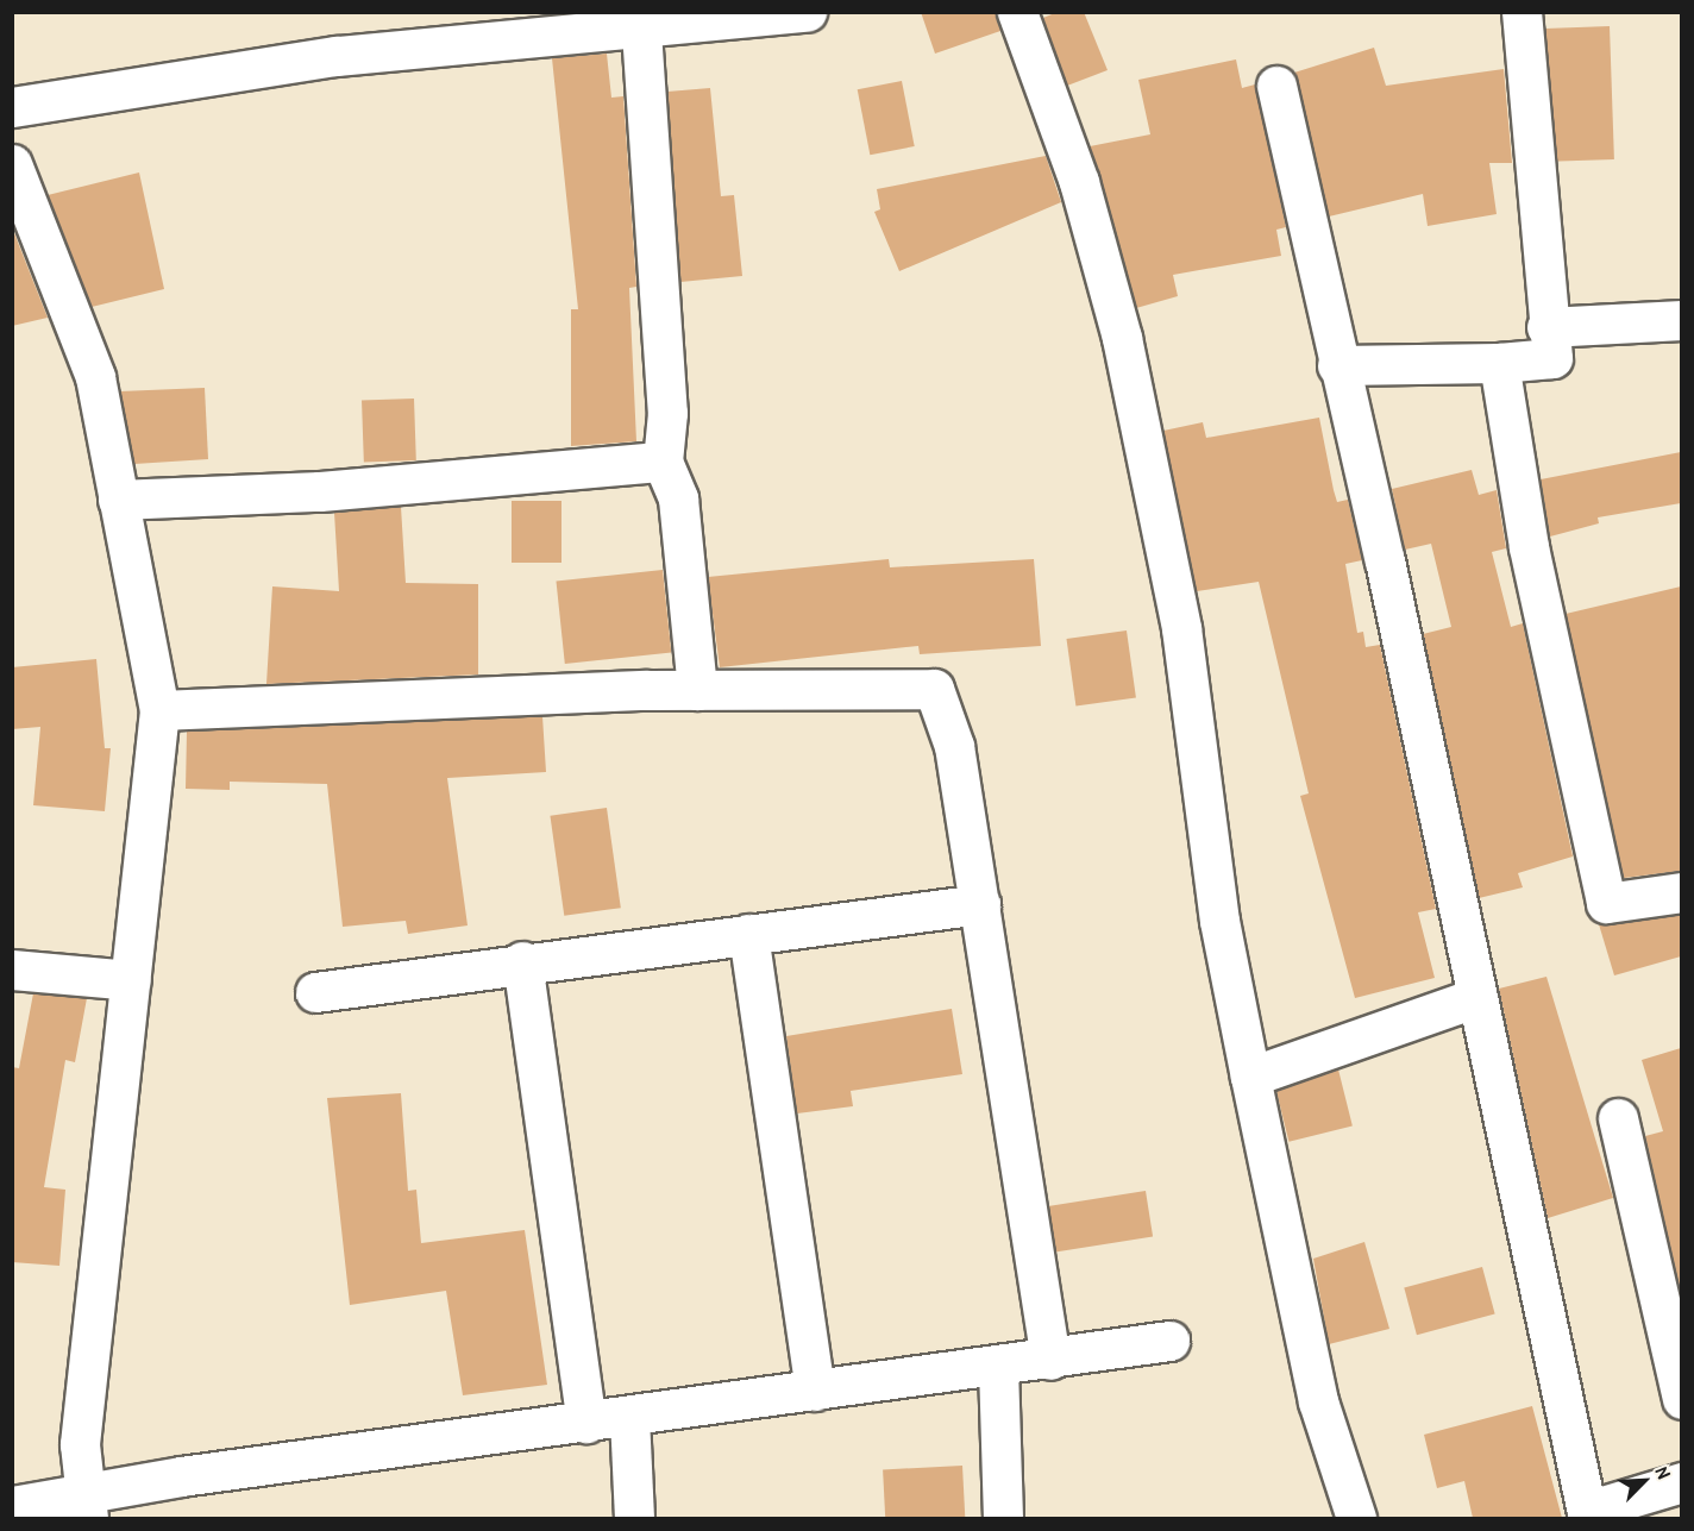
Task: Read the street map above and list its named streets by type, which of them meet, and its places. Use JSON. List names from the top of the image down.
{
  "north": "top right"
}
